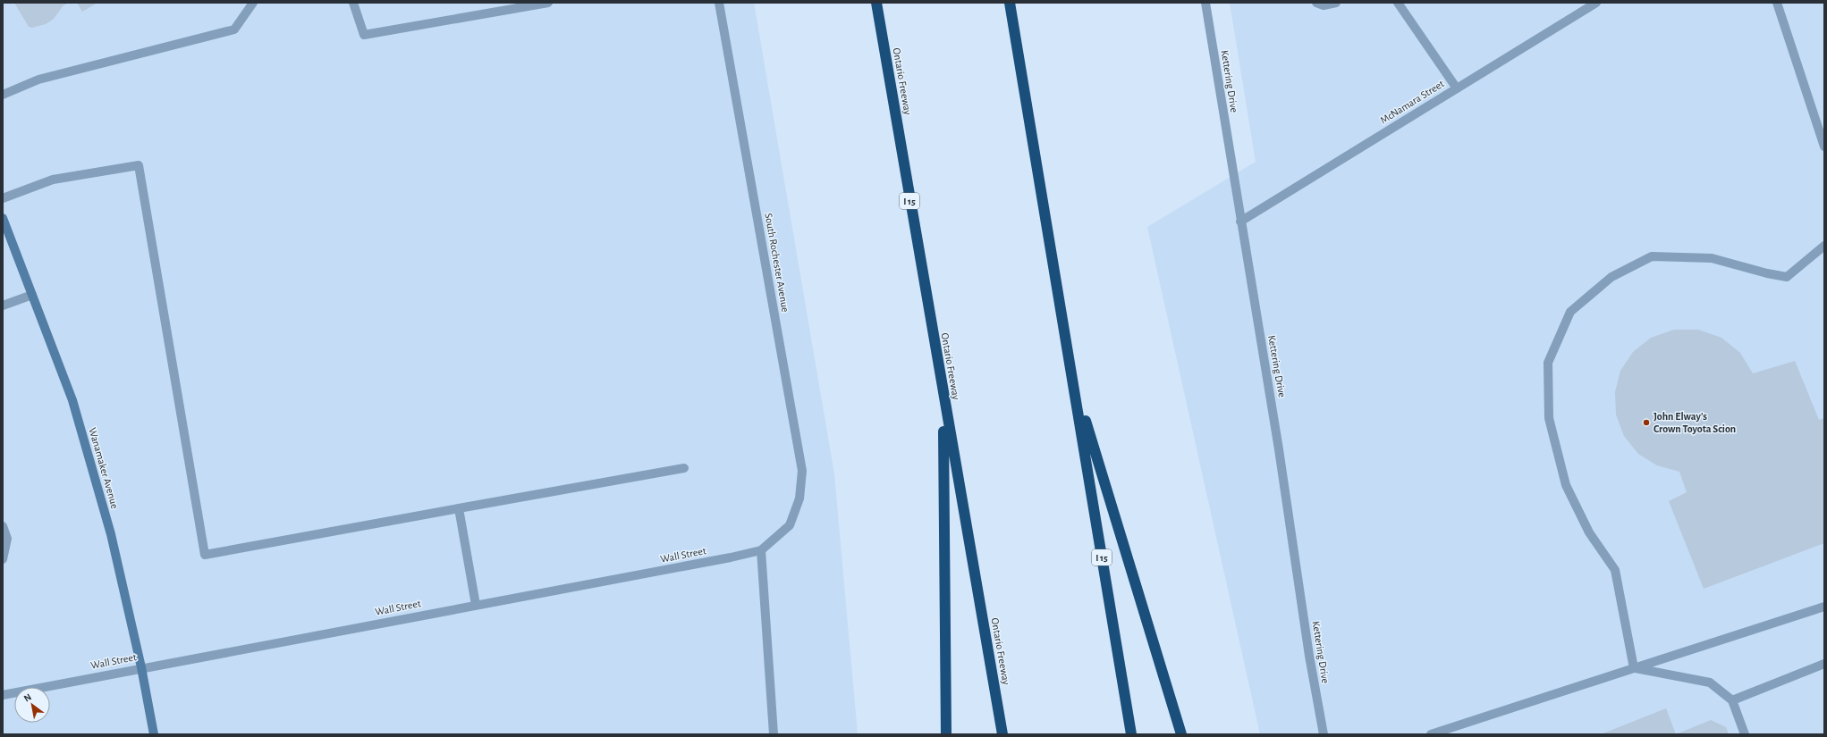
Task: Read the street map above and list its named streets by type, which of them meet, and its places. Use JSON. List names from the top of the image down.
{
  "streets": {
    "highway": ["Ontario Freeway", "I 15"],
    "street": [
      "Kettering Drive",
      "McNamara Street",
      "South Rochester Avenue",
      "Wanamaker Avenue",
      "Wall Street"
    ]
  },
  "crossings": [
    ["Kettering Drive", "McNamara Street"],
    ["South Rochester Avenue", "Wall Street"],
    ["Wanamaker Avenue", "Wall Street"]
  ],
  "places": ["John Elway's Crown Toyota Scion"],
  "north": "top left"
}
